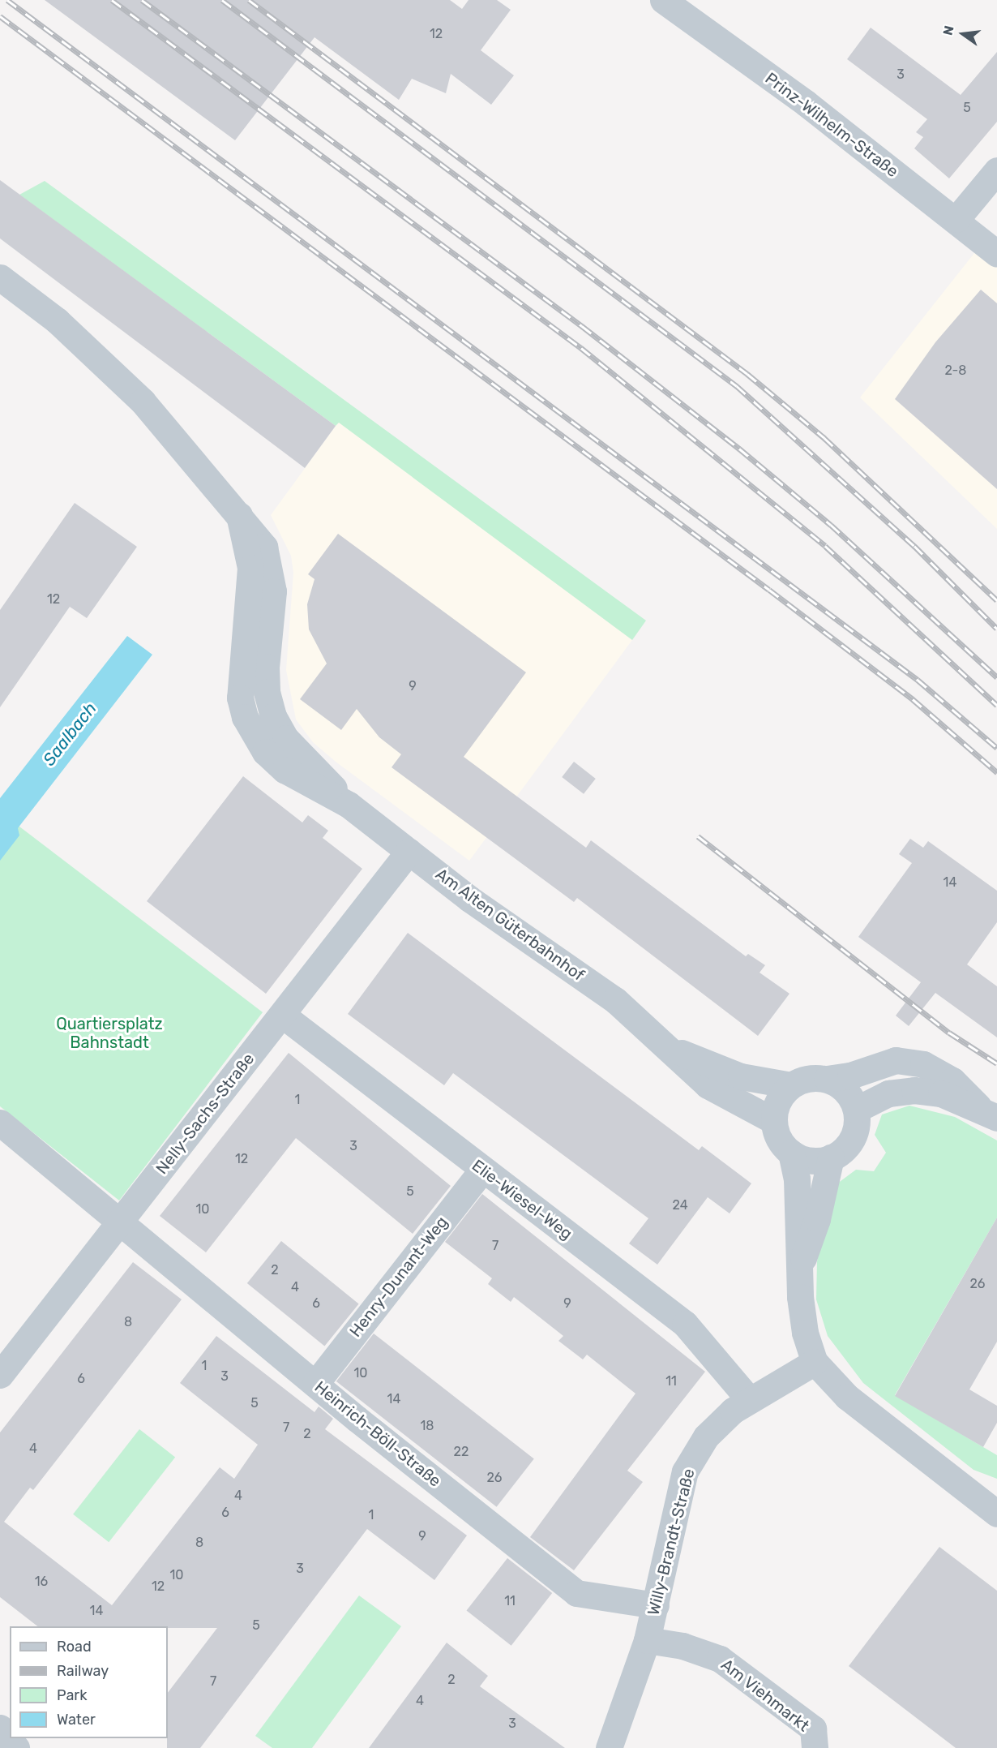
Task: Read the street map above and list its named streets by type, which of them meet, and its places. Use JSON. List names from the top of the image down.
{
  "streets": {
    "street": [
      "Prinz-Wilhelm-Straße",
      "Am Alten Güterbahnhof",
      "Nelly-Sachs-Straße",
      "Elie-Wiesel-Weg",
      "Henry-Dunant-Weg",
      "Heinrich-Böll-Straße",
      "Willy-Brandt-Straße",
      "Am Viehmarkt"
    ]
  },
  "crossings": [
    ["Am Alten Güterbahnhof", "Nelly-Sachs-Straße"],
    ["Nelly-Sachs-Straße", "Elie-Wiesel-Weg"],
    ["Nelly-Sachs-Straße", "Heinrich-Böll-Straße"],
    ["Elie-Wiesel-Weg", "Henry-Dunant-Weg"],
    ["Elie-Wiesel-Weg", "Willy-Brandt-Straße"],
    ["Henry-Dunant-Weg", "Heinrich-Böll-Straße"],
    ["Heinrich-Böll-Straße", "Willy-Brandt-Straße"],
    ["Willy-Brandt-Straße", "Am Viehmarkt"]
  ],
  "water": ["Saalbach"],
  "parks": ["Quartiersplatz Bahnstadt"],
  "house_numbers": [
    "12",
    "3",
    "5",
    "2-8",
    "12",
    "9",
    "14",
    "1",
    "3",
    "12",
    "5",
    "24",
    "10",
    "7",
    "2",
    "26",
    "4",
    "6",
    "9",
    "8",
    "1",
    "10",
    "3",
    "6",
    "11",
    "14",
    "5",
    "18",
    "7",
    "2",
    "4",
    "22",
    "26",
    "4",
    "6",
    "1",
    "9",
    "8",
    "3",
    "10",
    "16",
    "12",
    "11",
    "14",
    "5",
    "2",
    "7",
    "4",
    "3"
  ],
  "legend": [
    "Road",
    "Railway",
    "Park",
    "Water"
  ],
  "north": "left"
}
